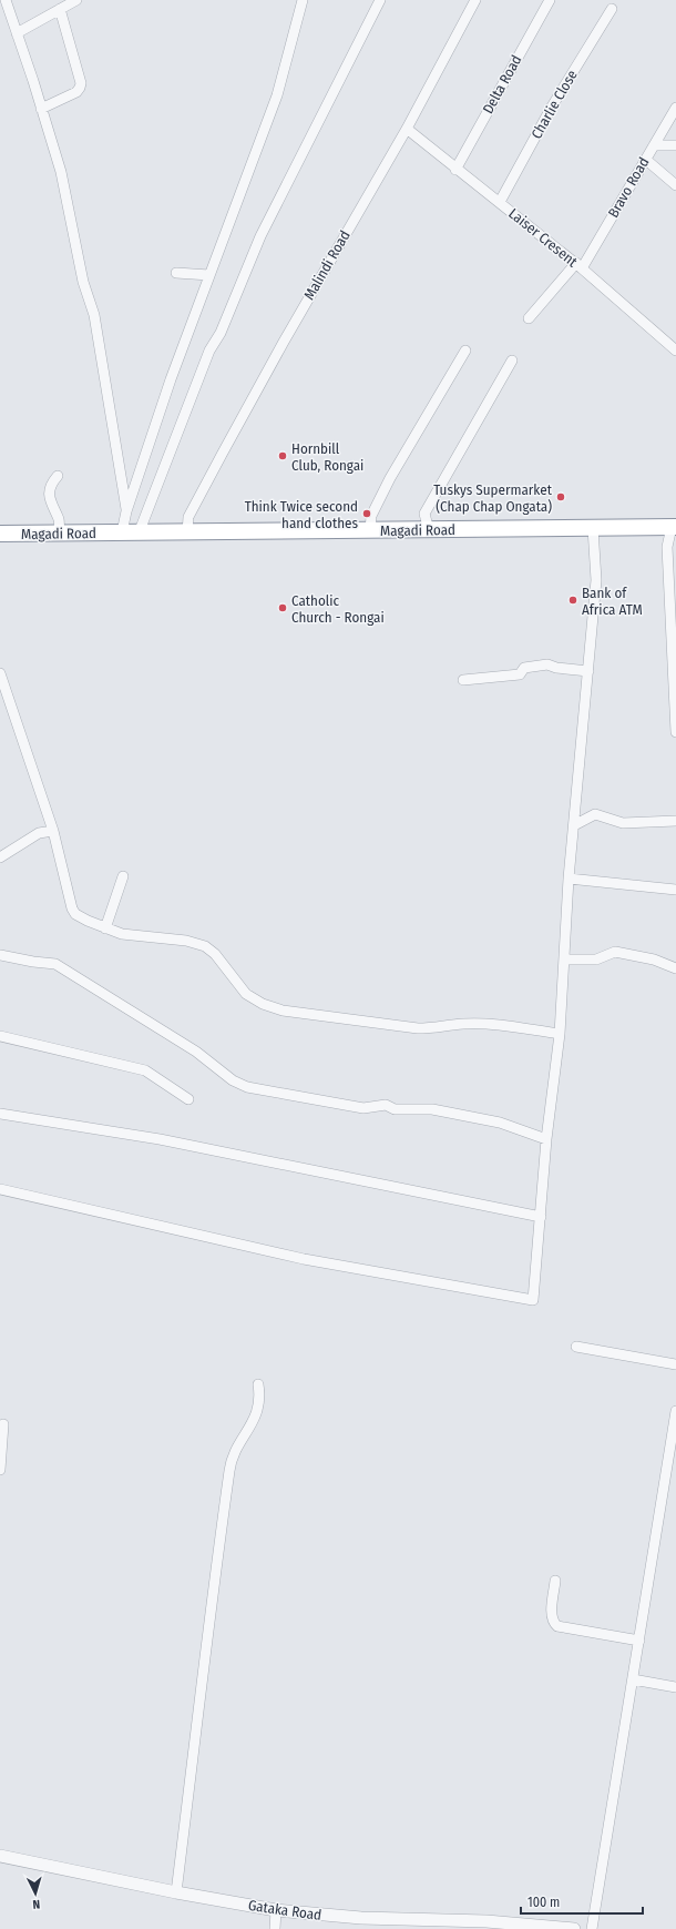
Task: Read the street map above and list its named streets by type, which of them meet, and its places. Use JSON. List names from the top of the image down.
{
  "streets": {
    "highway": ["Magadi Road"],
    "street": [
      "Delta Road",
      "Charlie Close",
      "Bravo Road",
      "Laiser Cresent",
      "Malindi Road",
      "Gataka Road"
    ]
  },
  "crossings": [
    ["Delta Road", "Laiser Cresent"],
    ["Charlie Close", "Laiser Cresent"],
    ["Bravo Road", "Laiser Cresent"],
    ["Laiser Cresent", "Malindi Road"],
    ["Malindi Road", "Magadi Road"]
  ],
  "places": [
    "Hornbill Club, Rongai",
    "Tuskys Supermarket (Chap Chap Ongata)",
    "Think Twice second hand clothes",
    "Bank of Africa ATM",
    "Catholic Church - Rongai"
  ],
  "scale_bar": "100 m",
  "north": "bottom"
}
